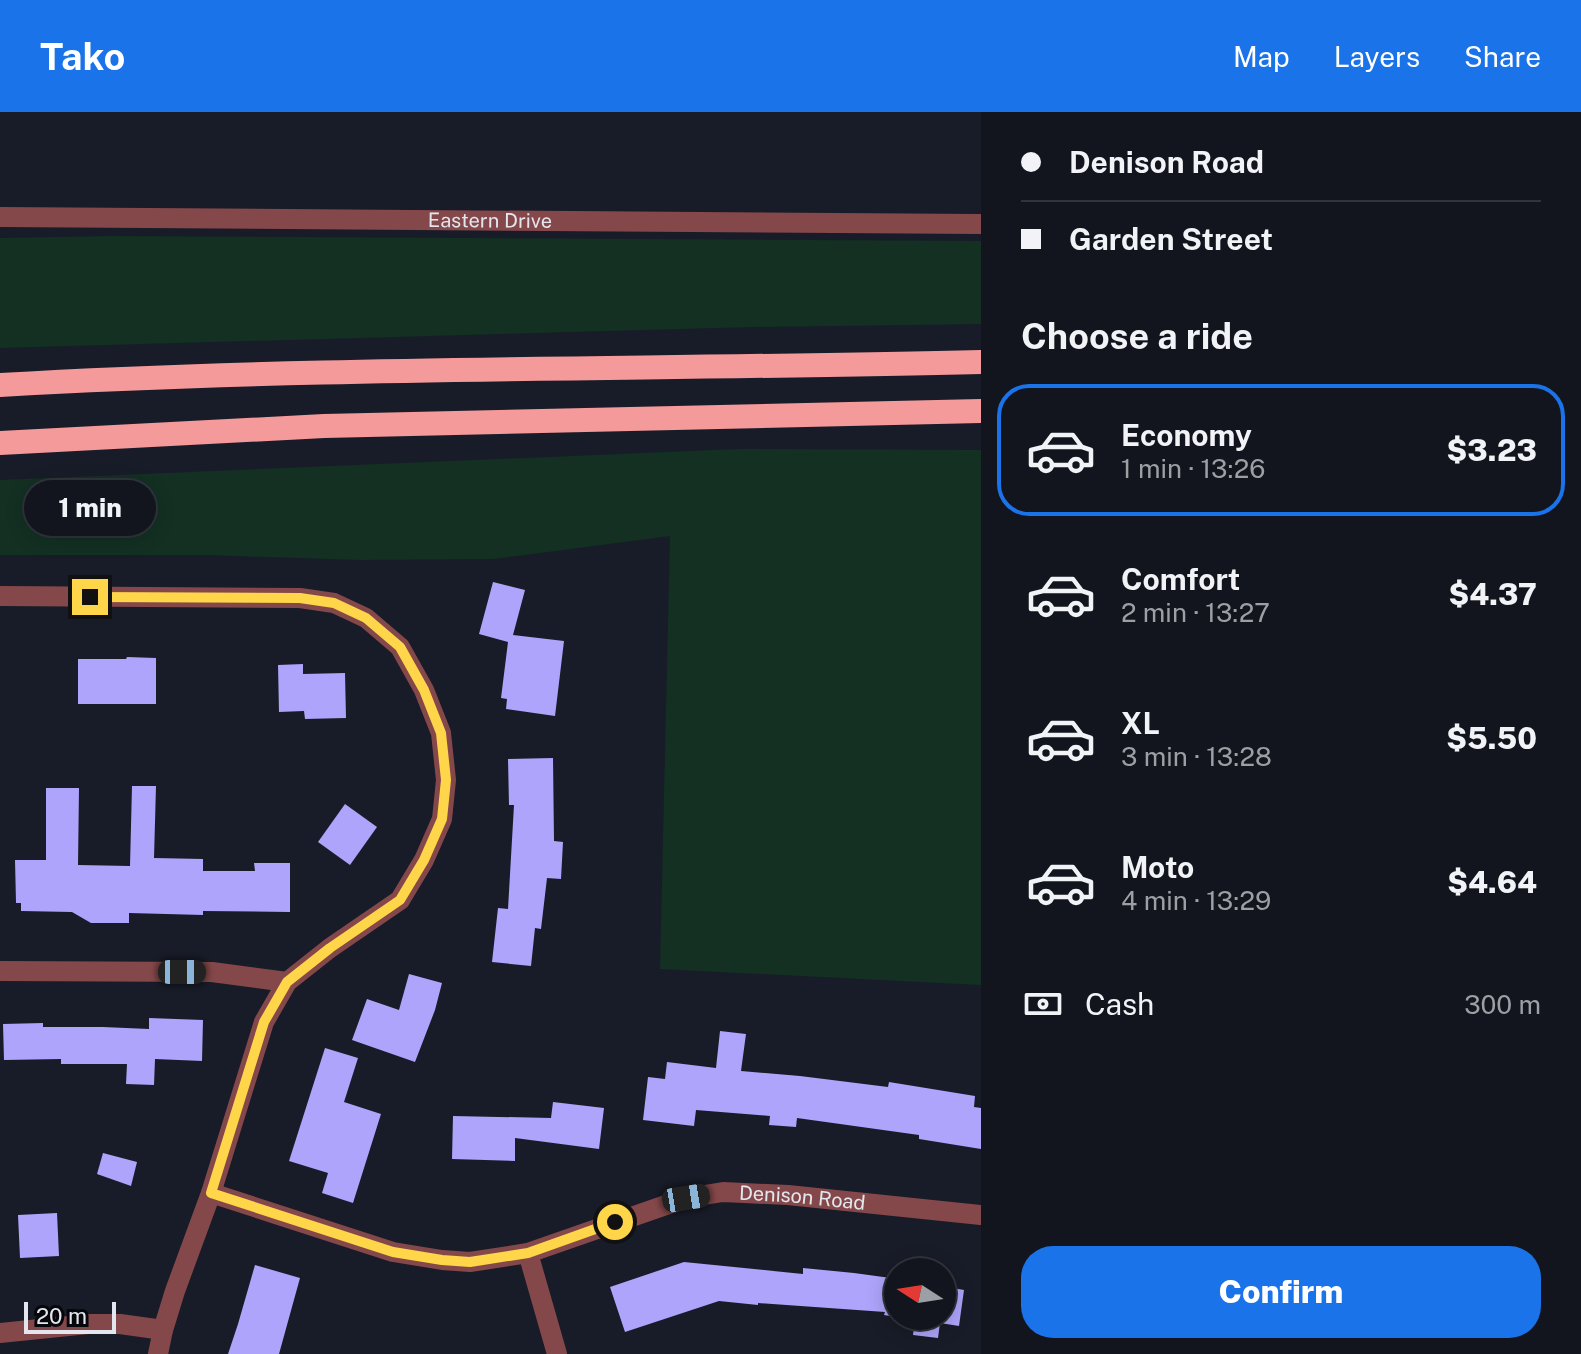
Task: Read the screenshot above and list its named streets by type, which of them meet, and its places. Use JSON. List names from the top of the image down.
{
  "streets": {
    "street": ["Eastern Drive", "Denison Road"]
  },
  "scale_bar": "20 m",
  "north": "left",
  "page": {
    "header": "Tako",
    "nav": ["Map", "Layers", "Share"],
    "banner": ["Denison Road", "Garden Street"],
    "heading": "Choose a ride",
    "list": [
      {
        "name": "Economy",
        "note": "1 min · 13:26",
        "value": "$3.23"
      },
      {
        "name": "Comfort",
        "note": "2 min · 13:27",
        "value": "$4.37"
      },
      {
        "name": "XL",
        "note": "3 min · 13:28",
        "value": "$5.50"
      },
      {
        "name": "Moto",
        "note": "4 min · 13:29",
        "value": "$4.64"
      }
    ],
    "bubble": "1 min",
    "pay": ["Cash", "300 m"],
    "buttons": "Confirm",
    "scale": "20 m"
  }
}
